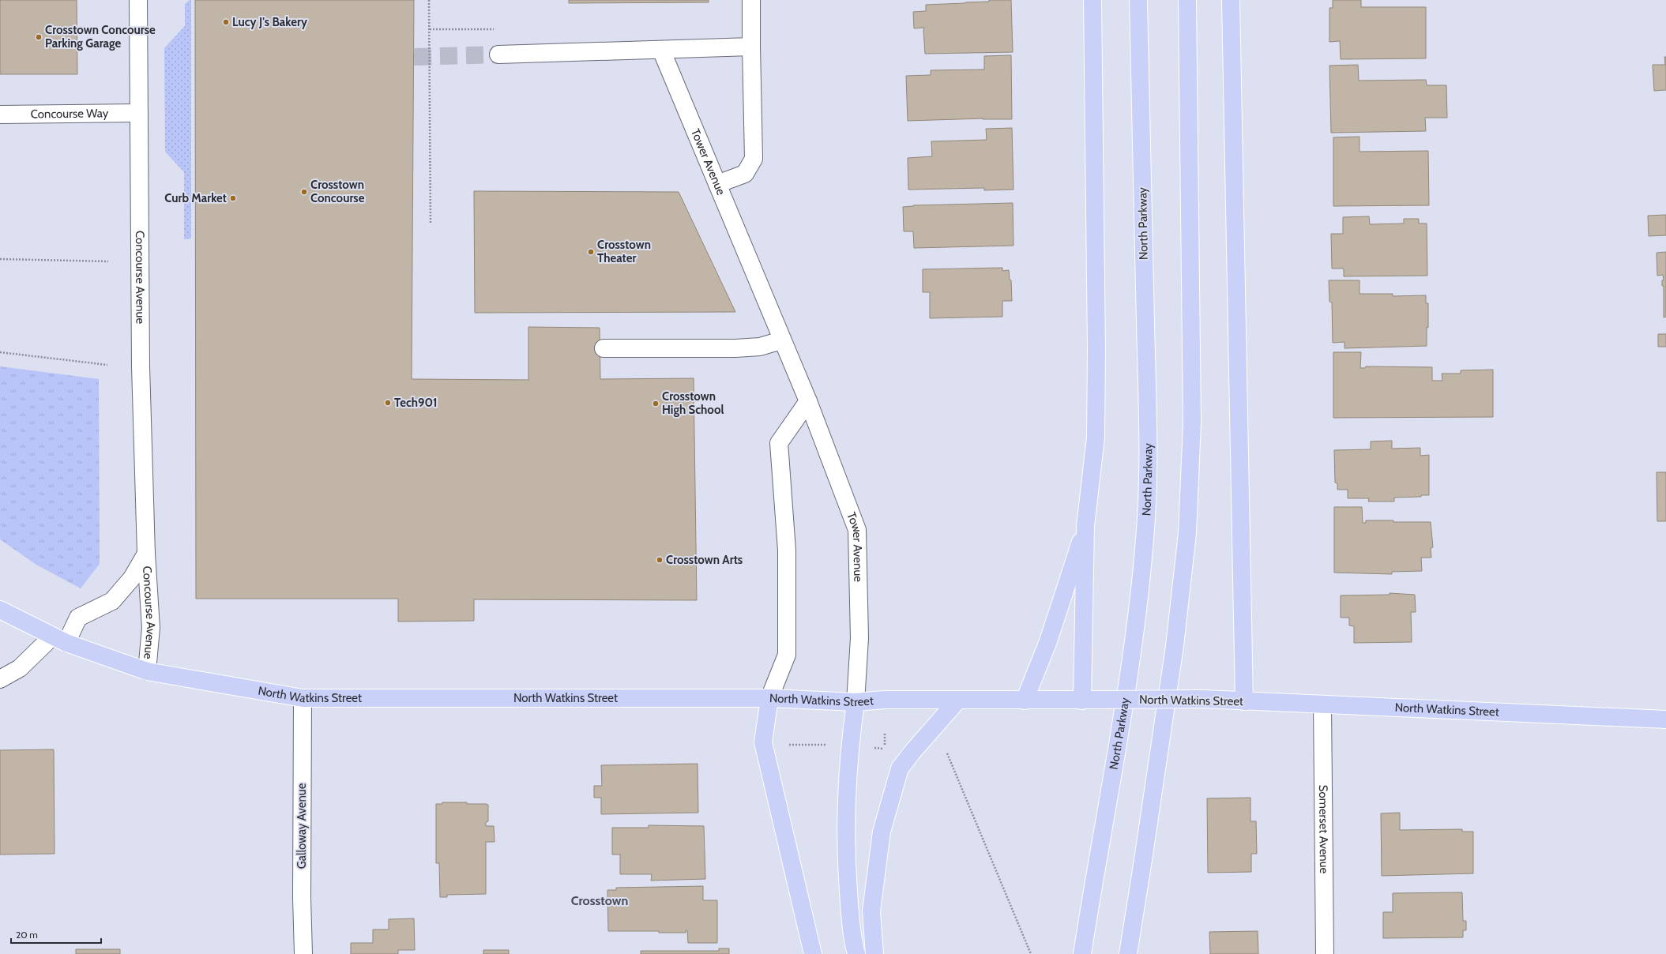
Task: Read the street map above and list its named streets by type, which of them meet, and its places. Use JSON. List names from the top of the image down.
{
  "streets": {
    "main road": ["North Parkway", "North Watkins Street"],
    "street": [
      "Concourse Way",
      "Tower Avenue",
      "Concourse Avenue",
      "Galloway Avenue",
      "Somerset Avenue"
    ]
  },
  "crossings": [
    ["Concourse Way", "Concourse Avenue"],
    ["Tower Avenue", "North Watkins Street"],
    ["Concourse Avenue", "North Watkins Street"],
    ["North Watkins Street", "Galloway Avenue"],
    ["North Watkins Street", "Somerset Avenue"]
  ],
  "districts": ["Crosstown"],
  "places": [
    "Lucy J's Bakery",
    "Crosstown Concourse Parking Garage",
    "Crosstown Concourse",
    "Curb Market",
    "Crosstown Theater",
    "Tech901",
    "Crosstown High School",
    "Crosstown Arts"
  ],
  "scale_bar": "20 m"
}
